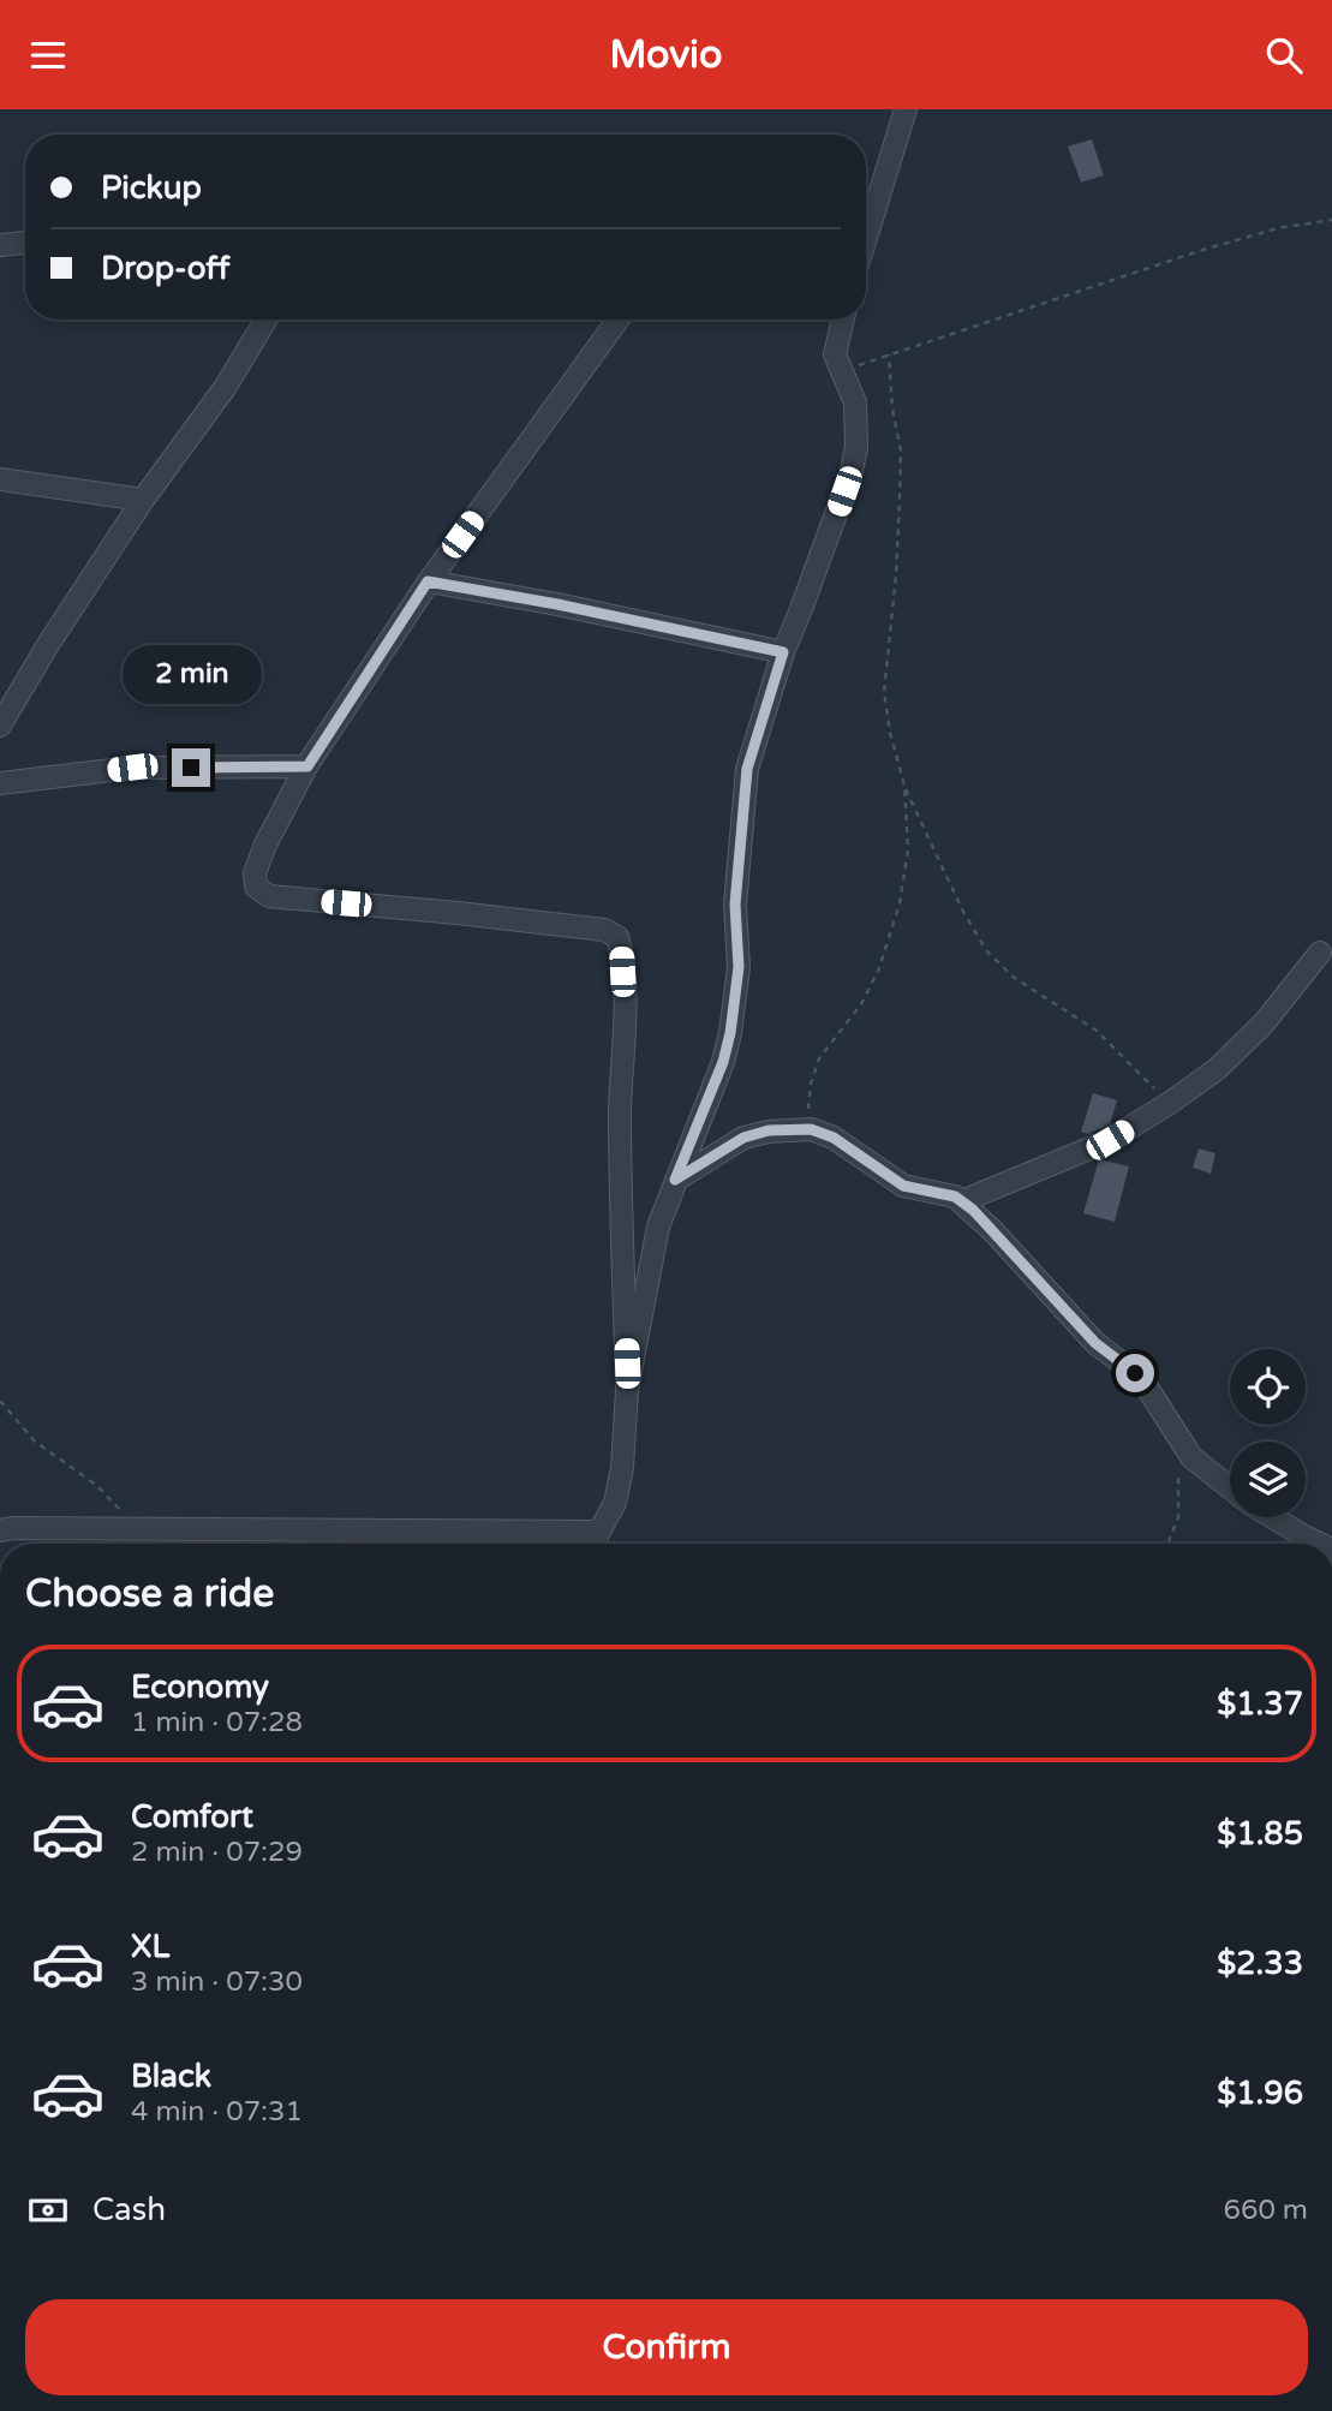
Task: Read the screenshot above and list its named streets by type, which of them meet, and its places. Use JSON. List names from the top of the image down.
{
  "page": {
    "header": "Movio",
    "banner": ["Pickup", "Drop-off"],
    "bubble": "2 min",
    "heading": "Choose a ride",
    "list": [
      {
        "name": "Economy",
        "note": "1 min · 07:28",
        "value": "$1.37"
      },
      {
        "name": "Comfort",
        "note": "2 min · 07:29",
        "value": "$1.85"
      },
      {
        "name": "XL",
        "note": "3 min · 07:30",
        "value": "$2.33"
      },
      {
        "name": "Black",
        "note": "4 min · 07:31",
        "value": "$1.96"
      }
    ],
    "pay": ["Cash", "660 m"],
    "buttons": "Confirm"
  }
}
